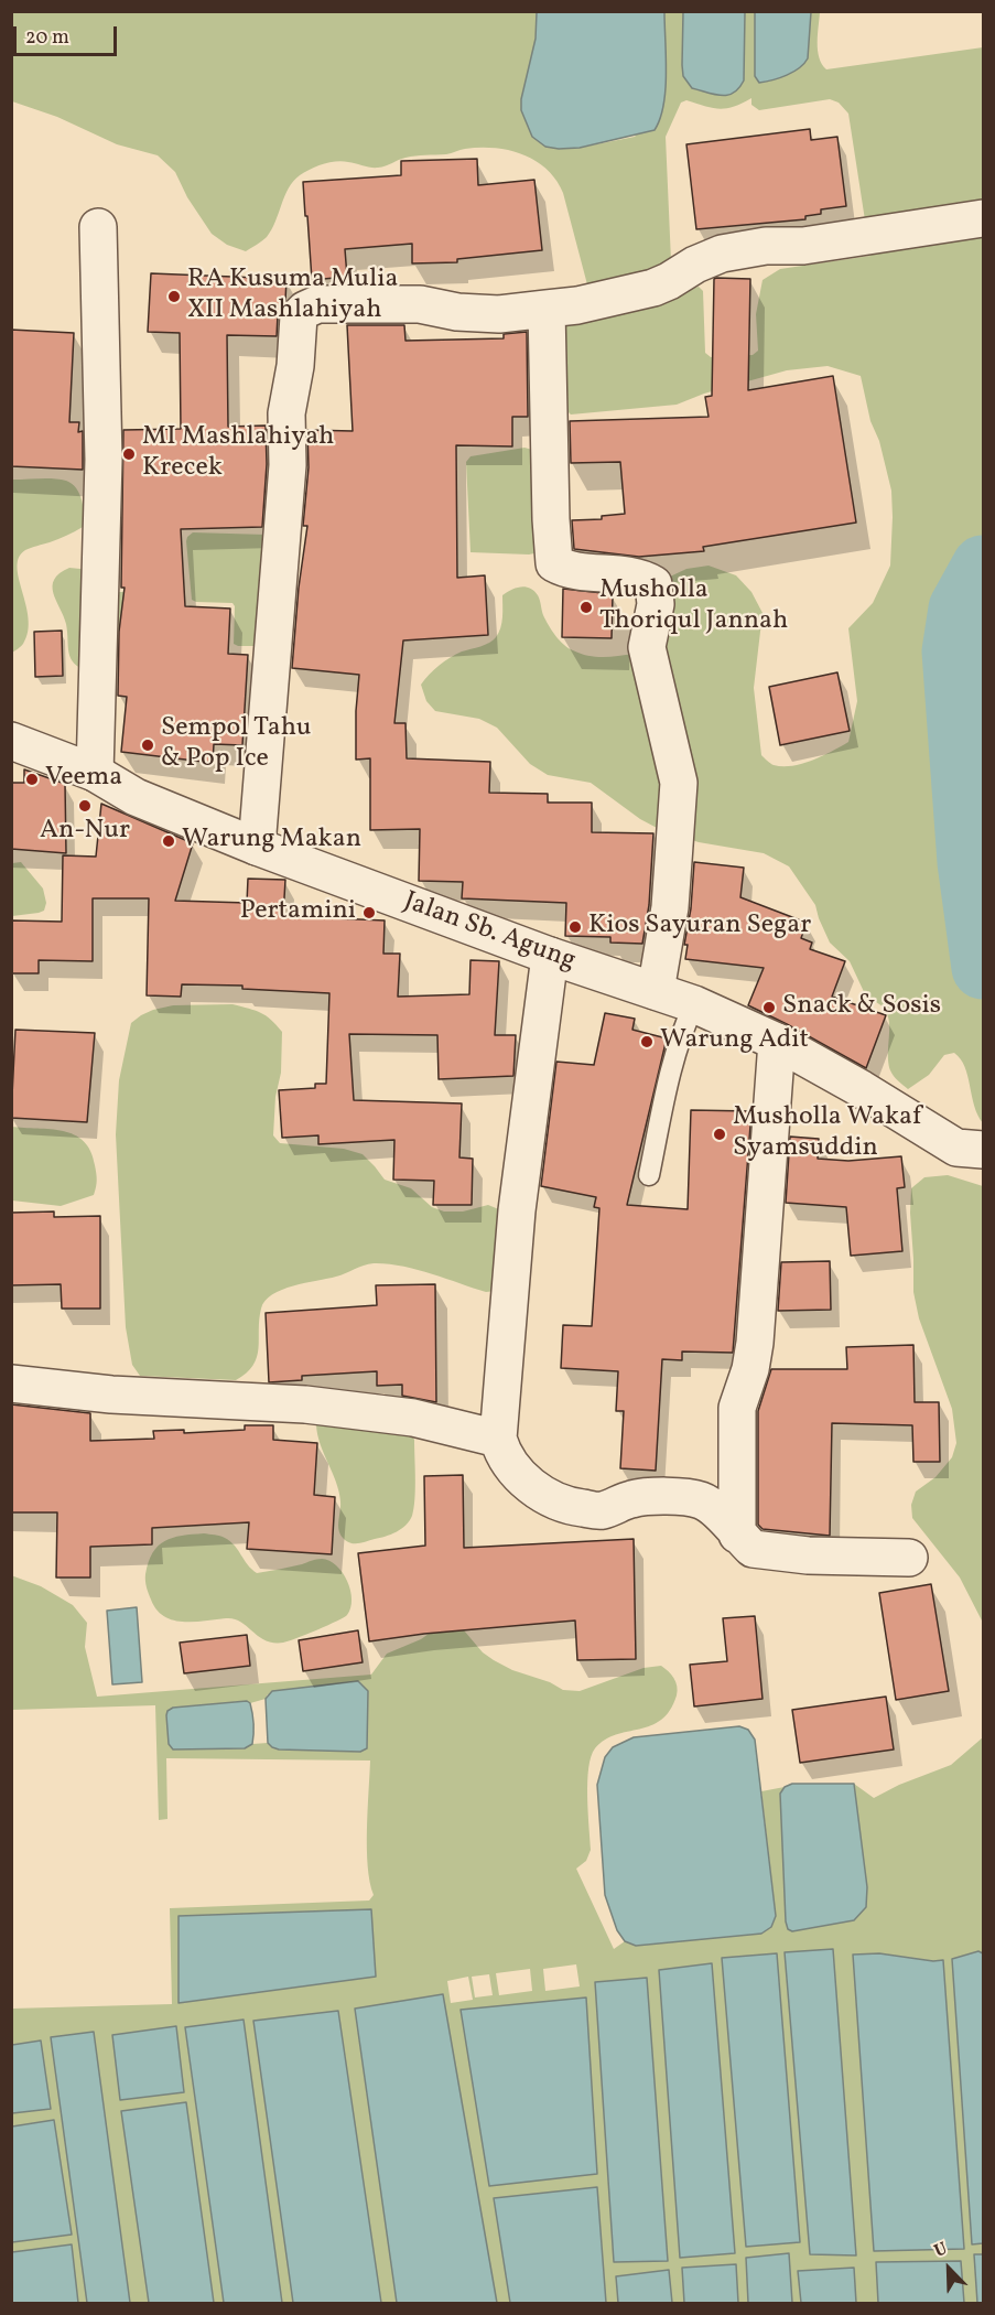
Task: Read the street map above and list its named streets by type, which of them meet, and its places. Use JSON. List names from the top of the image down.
{
  "streets": {
    "street": ["Jalan Sb. Agung"]
  },
  "places": [
    "RA Kusuma Mulia XII Mashlahiyah",
    "MI Mashlahiyah Krecek",
    "Musholla Thoriqul Jannah",
    "Sempol Tahu & Pop Ice",
    "Veema",
    "An-Nur",
    "Warung Makan",
    "Pertamini",
    "Kios Sayuran Segar",
    "Snack & Sosis",
    "Warung Adit",
    "Musholla Wakaf Syamsuddin"
  ],
  "scale_bar": "20 m",
  "north": "top left"
}
